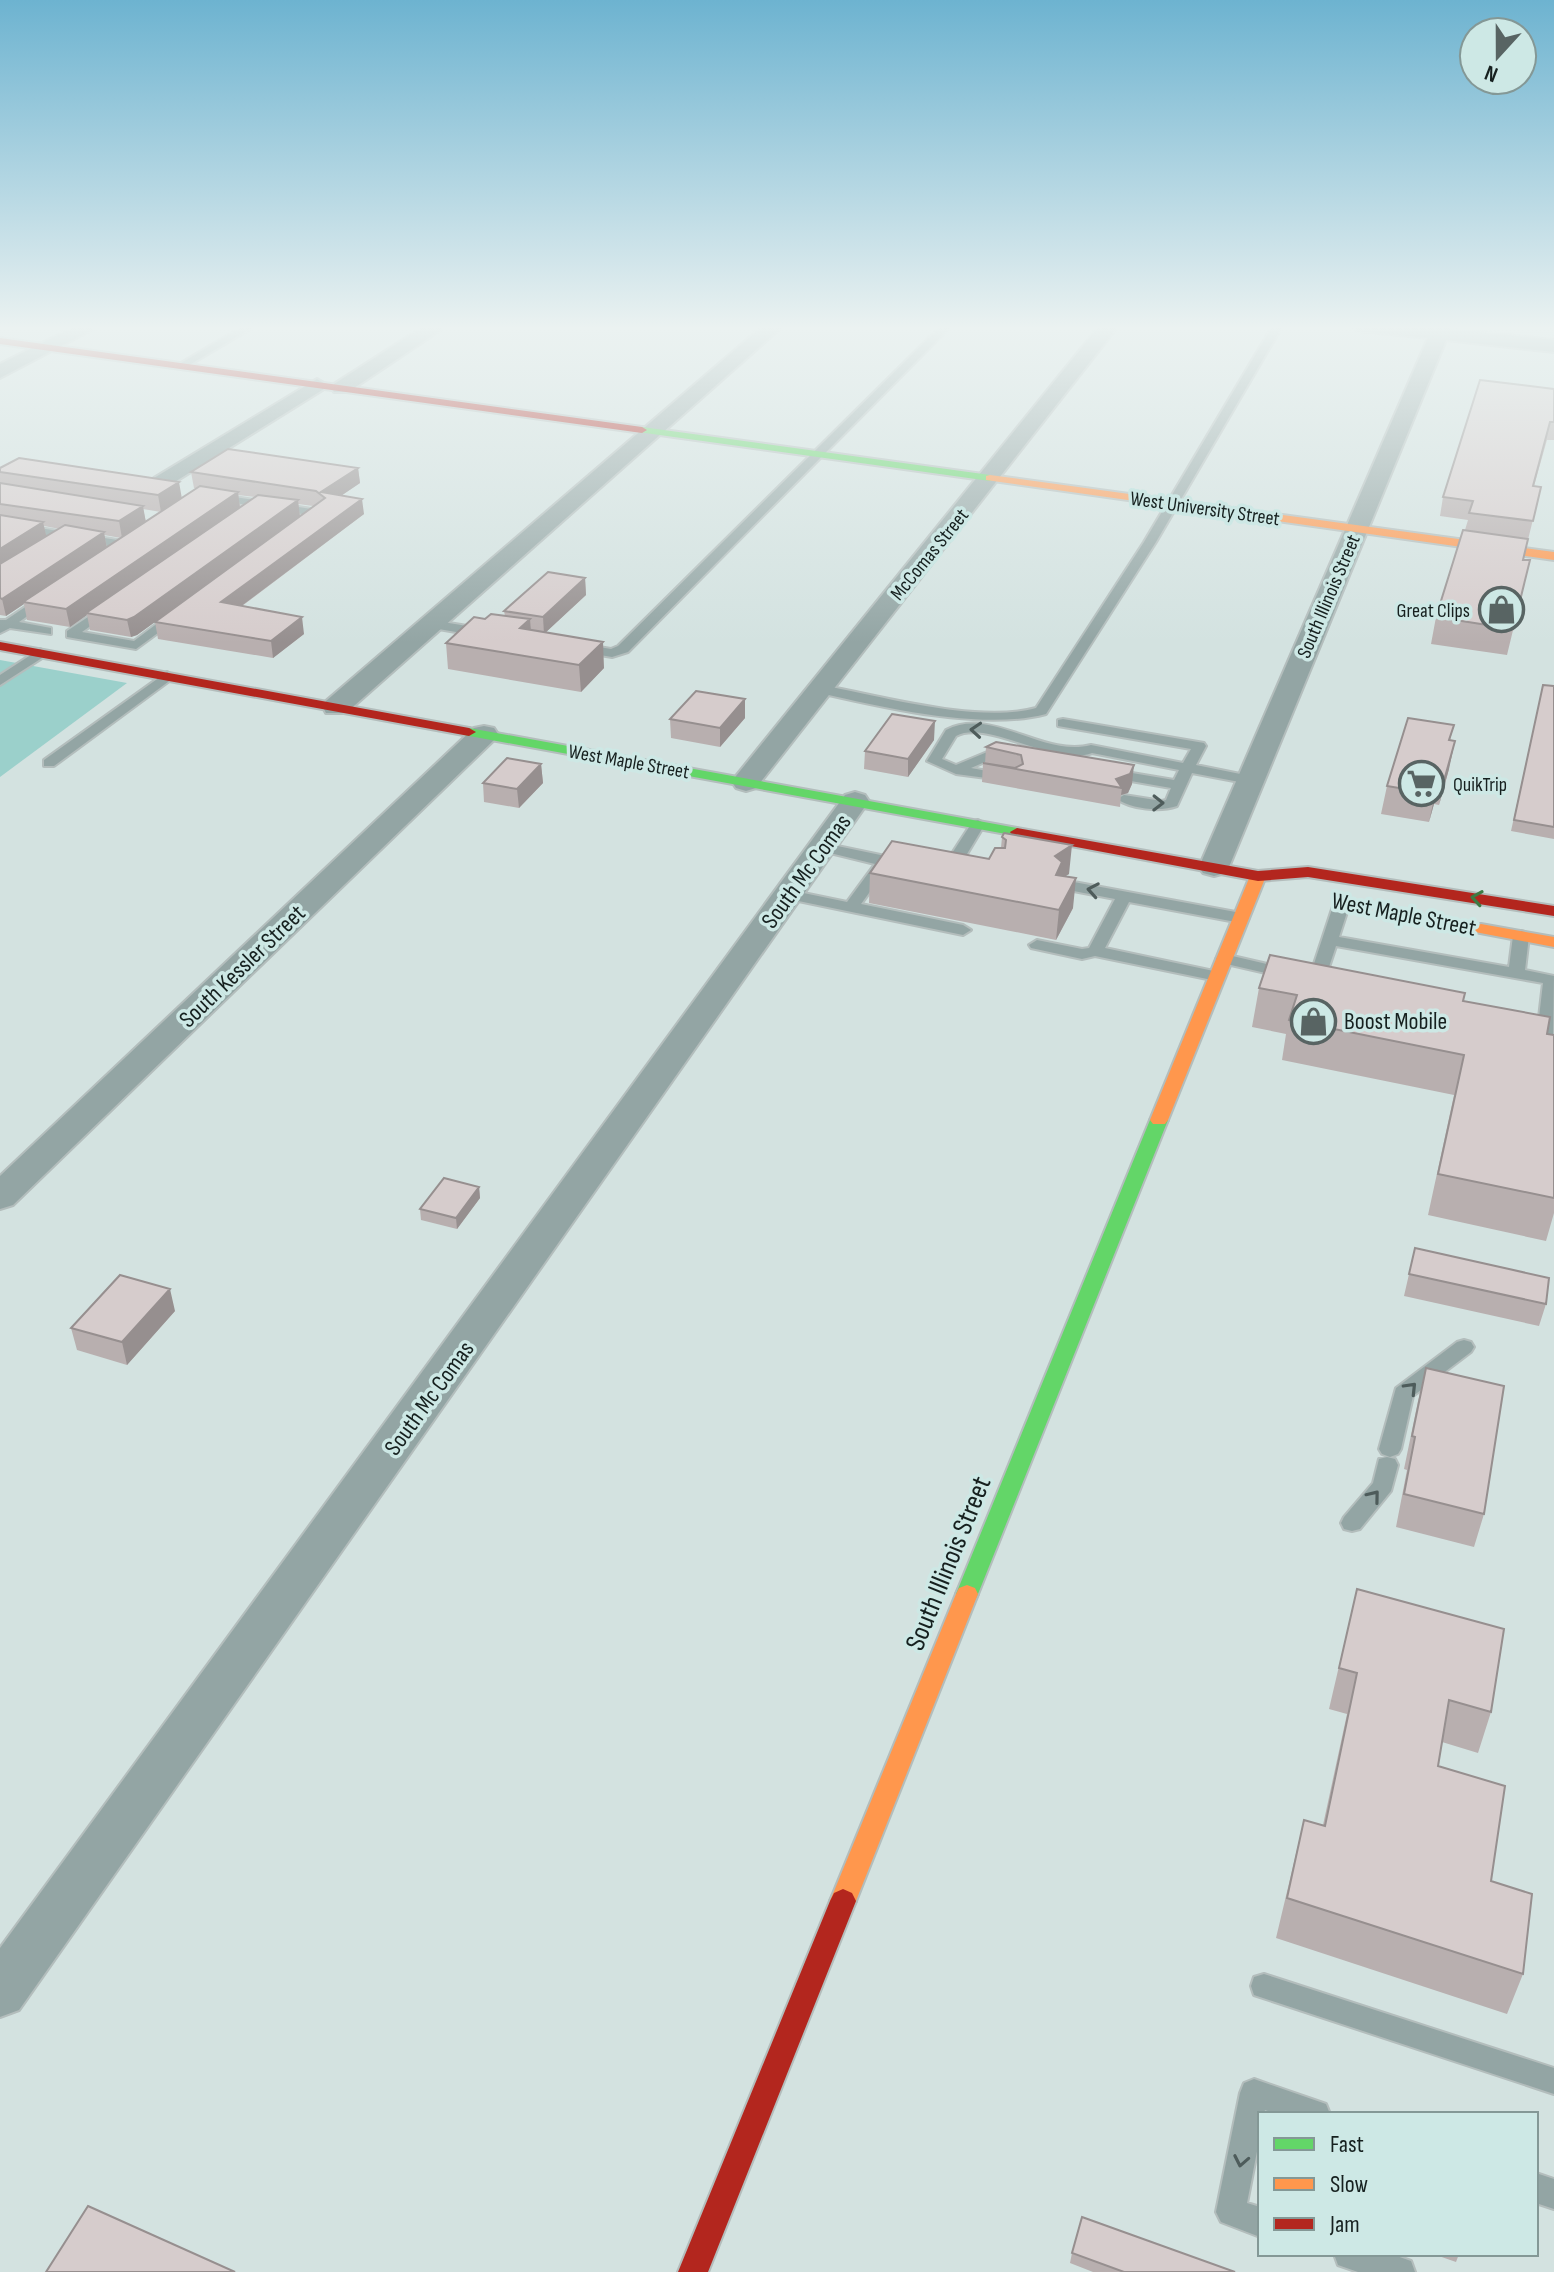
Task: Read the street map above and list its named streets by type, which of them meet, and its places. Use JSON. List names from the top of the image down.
{
  "streets": {
    "street": [
      "West University Street",
      "McComas Street",
      "South Illinois Street",
      "West Maple Street",
      "South Mc Comas",
      "South Kessler Street"
    ]
  },
  "crossings": [
    ["West University Street", "McComas Street"],
    ["West University Street", "South Illinois Street"],
    ["McComas Street", "West Maple Street"],
    ["South Illinois Street", "West Maple Street"],
    ["West Maple Street", "South Mc Comas"],
    ["West Maple Street", "South Kessler Street"]
  ],
  "places": {
    "shop": ["Great Clips", "Boost Mobile"],
    "supermarket": ["QuikTrip"]
  },
  "legend": ["Fast", "Slow", "Jam"],
  "north": "bottom"
}
